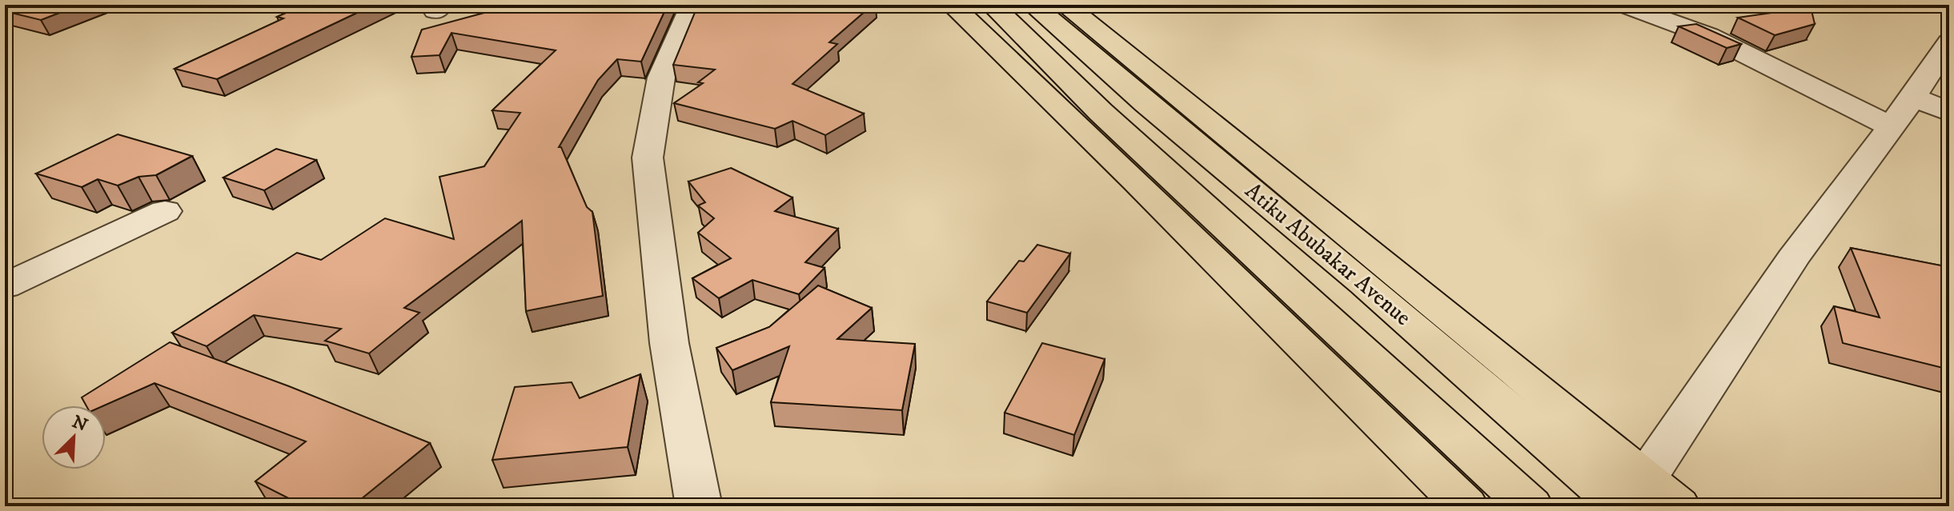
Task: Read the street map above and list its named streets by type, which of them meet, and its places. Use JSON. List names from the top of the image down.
{
  "streets": {
    "main road": ["Atiku Abubakar Avenue"]
  },
  "north": "top right"
}
